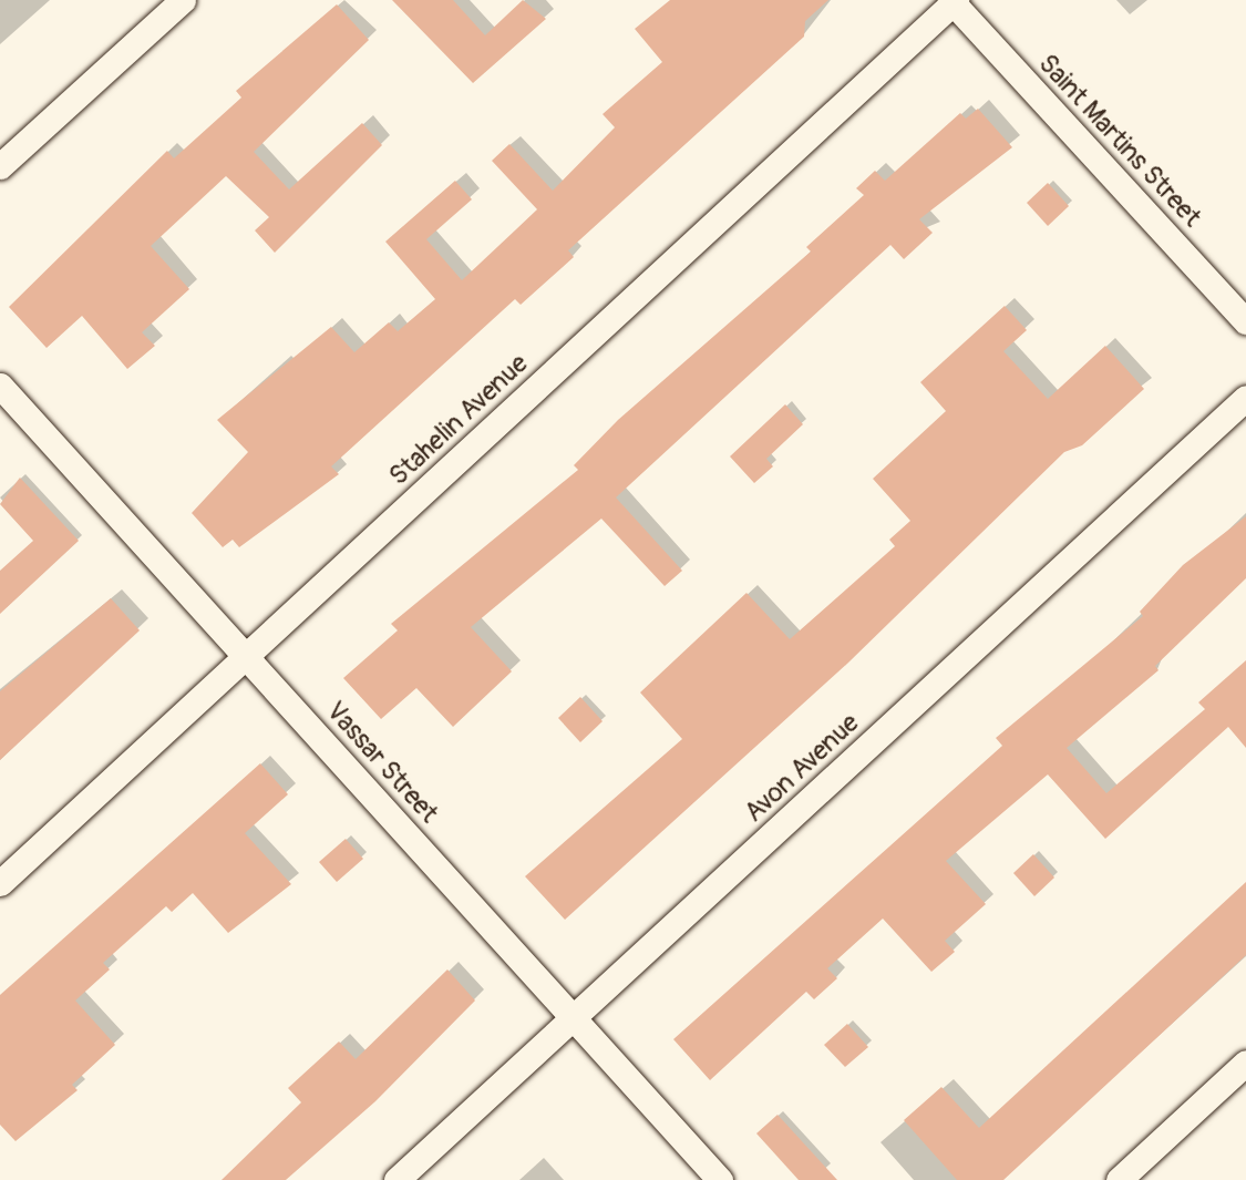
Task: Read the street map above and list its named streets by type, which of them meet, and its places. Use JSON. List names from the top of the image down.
{
  "streets": {
    "street": [
      "Saint Martins Street",
      "Stahelin Avenue",
      "Vassar Street",
      "Avon Avenue"
    ]
  },
  "crossings": [
    ["Saint Martins Street", "Stahelin Avenue"],
    ["Stahelin Avenue", "Vassar Street"],
    ["Vassar Street", "Avon Avenue"]
  ]
}
